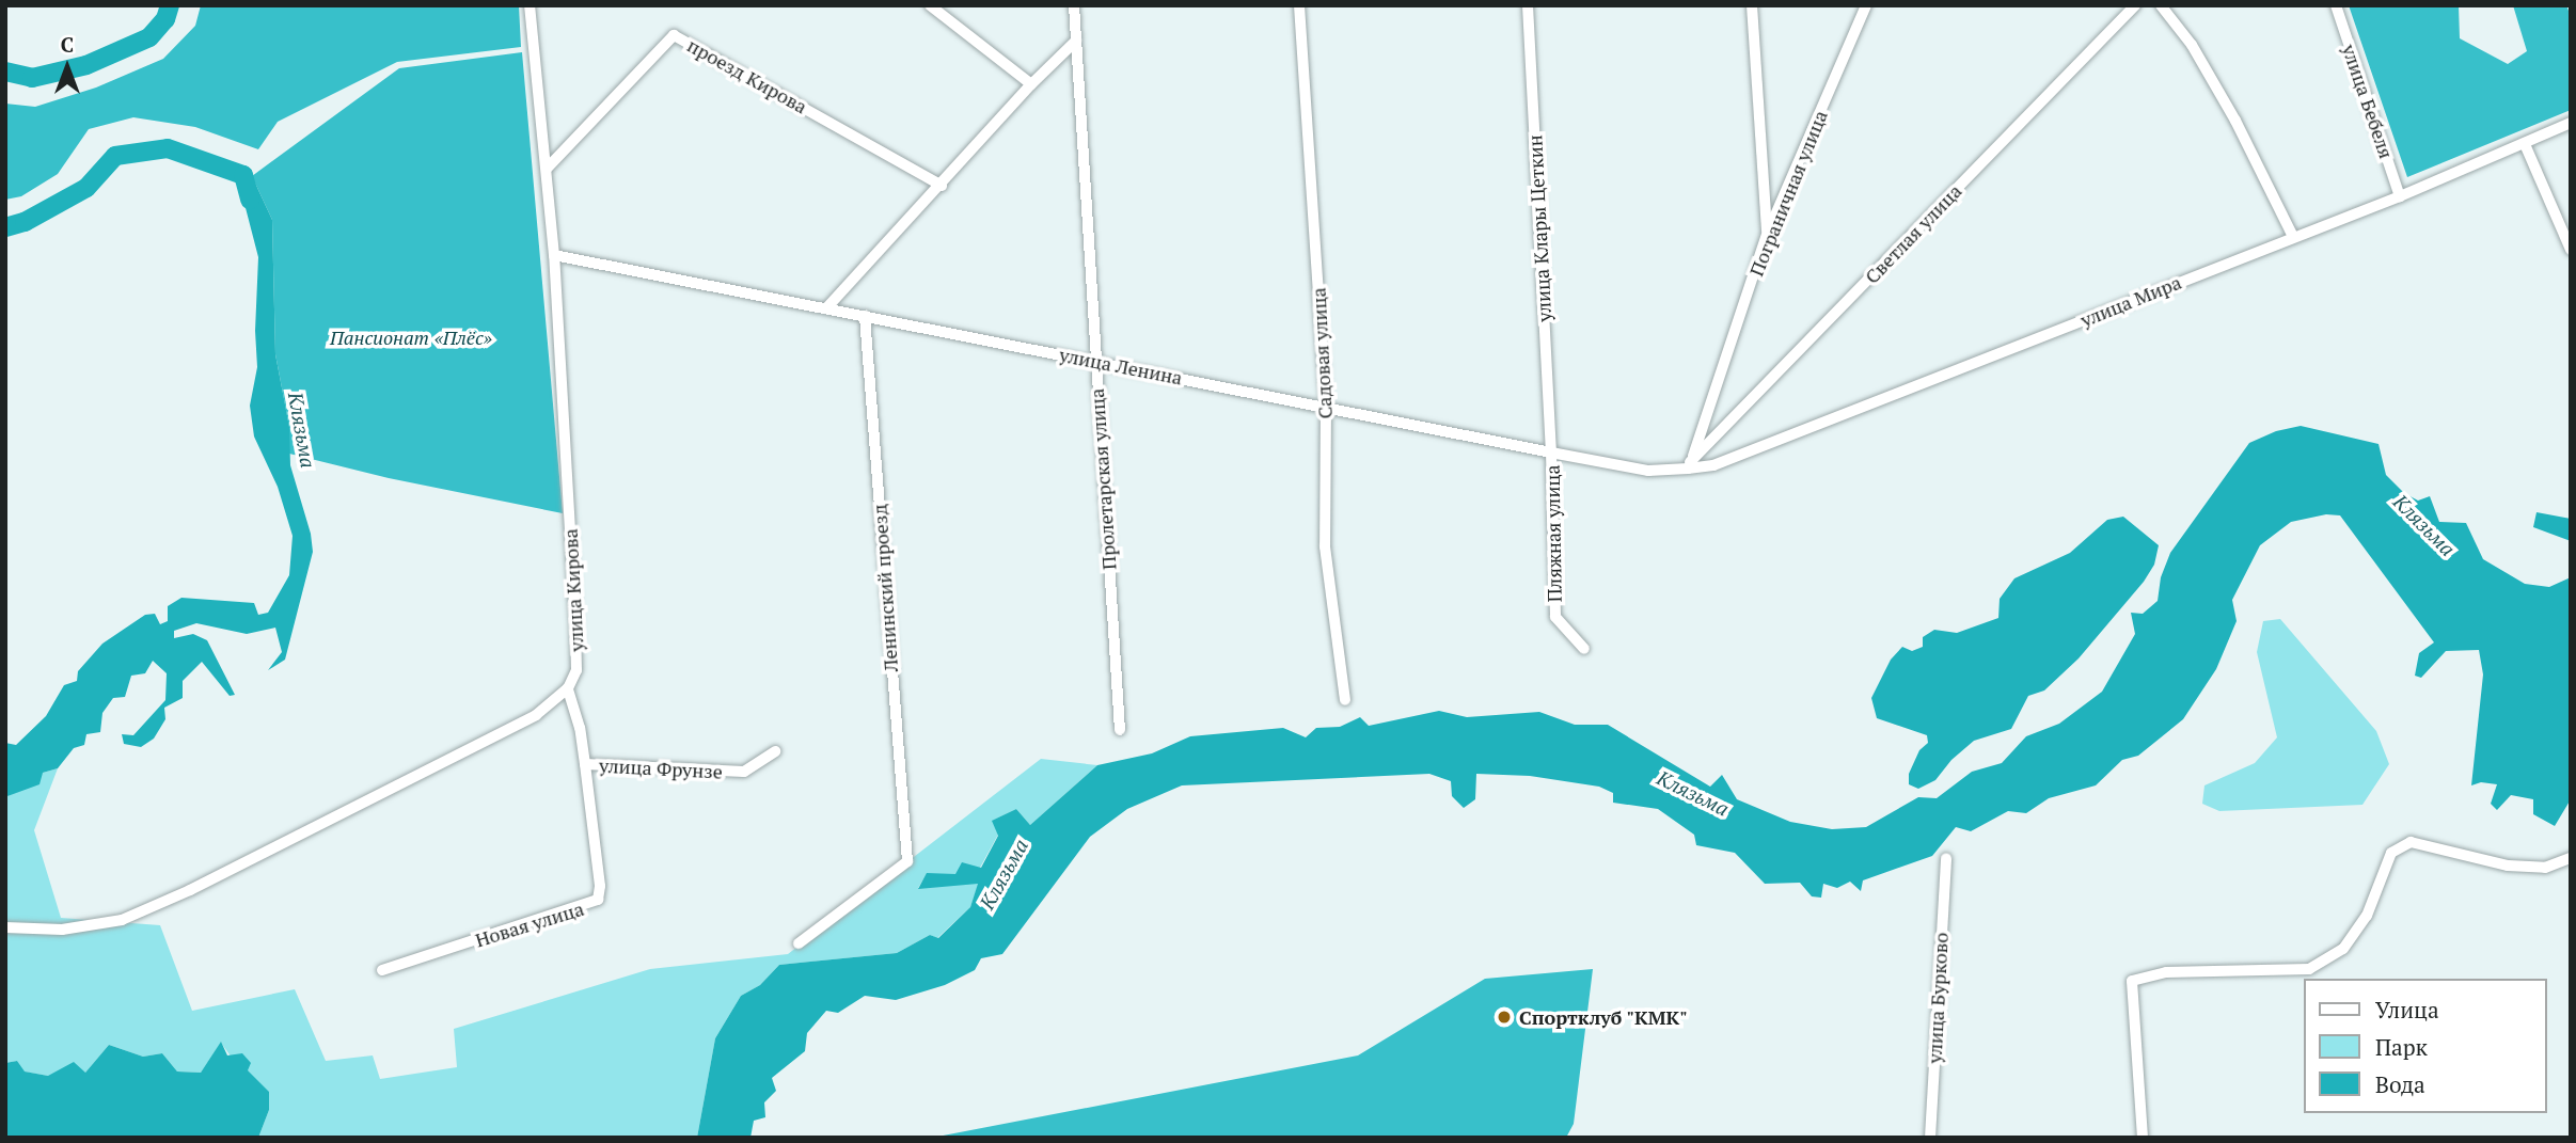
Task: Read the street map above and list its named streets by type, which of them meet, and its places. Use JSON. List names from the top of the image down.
{
  "streets": {
    "street": [
      "проезд Кирова",
      "улица Бебеля",
      "Пограничная улица",
      "улица Клары Цеткин",
      "Светлая улица",
      "улица Мира",
      "Садовая улица",
      "улица Ленина",
      "Пролетарская улица",
      "Пляжная улица",
      "Ленинский проезд",
      "улица Кирова",
      "улица Фрунзе",
      "Новая улица",
      "улица Бурково"
    ]
  },
  "crossings": [
    ["проезд Кирова", "улица Кирова"],
    ["улица Бебеля", "улица Мира"],
    ["Пограничная улица", "Светлая улица"],
    ["Пограничная улица", "улица Мира"],
    ["Пограничная улица", "улица Ленина"],
    ["улица Клары Цеткин", "улица Ленина"],
    ["улица Клары Цеткин", "Пляжная улица"],
    ["Светлая улица", "улица Мира"],
    ["Светлая улица", "улица Ленина"],
    ["улица Мира", "улица Ленина"],
    ["Садовая улица", "улица Ленина"],
    ["улица Ленина", "Пролетарская улица"],
    ["улица Ленина", "Пляжная улица"],
    ["улица Ленина", "Ленинский проезд"],
    ["улица Ленина", "улица Кирова"],
    ["улица Кирова", "Новая улица"],
    ["улица Фрунзе", "Новая улица"]
  ],
  "water": ["Клязьма"],
  "parks": ["Пансионат «Плёс»"],
  "places": ["Спортклуб \"КМК\""],
  "legend": ["Улица", "Парк", "Вода"],
  "north": "top"
}
